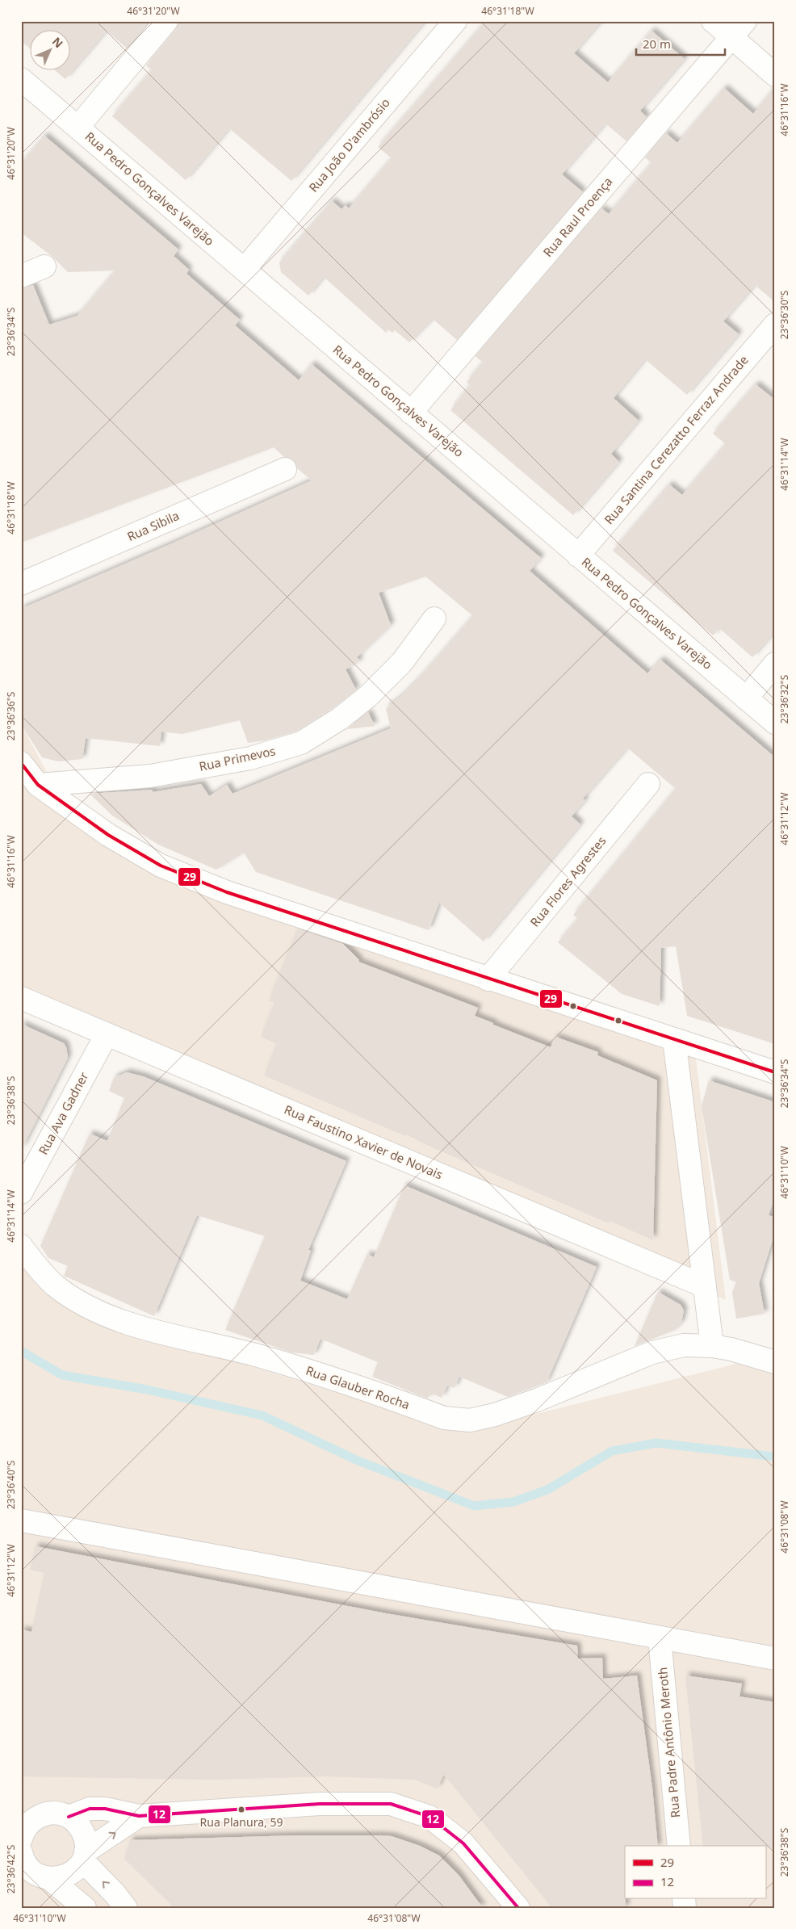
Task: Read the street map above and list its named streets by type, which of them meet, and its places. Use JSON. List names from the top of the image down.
{
  "streets": {
    "street": [
      "Rua João D'ambrósio",
      "Rua Pedro Gonçalves Varejão",
      "Rua Raul Proença",
      "Rua Santina Cerezatto Ferraz Andrade",
      "Rua Sibila",
      "Rua Primevos",
      "Rua Flores Agrestes",
      "Rua Ava Gadner",
      "Rua Faustino Xavier de Novais",
      "Rua Glauber Rocha",
      "Rua Padre Antônio Meroth"
    ]
  },
  "crossings": [
    ["Rua João D'ambrósio", "Rua Pedro Gonçalves Varejão"],
    ["Rua Pedro Gonçalves Varejão", "Rua Raul Proença"],
    ["Rua Pedro Gonçalves Varejão", "Rua Santina Cerezatto Ferraz Andrade"],
    ["Rua Ava Gadner", "Rua Faustino Xavier de Novais"]
  ],
  "places": ["Rua Planura, 59"],
  "lines": ["transit line 29", "transit line 12"],
  "legend": ["29", "12"],
  "scale_bar": "20 m",
  "north": "top right",
  "coordinates": [
    "46°31'20\"W",
    "46°31'18\"W",
    "46°31'16\"W",
    "23°36'30\"S",
    "23°36'34\"S",
    "46°31'14\"W",
    "23°36'32\"S",
    "23°36'36\"S",
    "46°31'12\"W",
    "23°36'38\"S",
    "46°31'10\"W",
    "23°36'40\"S",
    "46°31'08\"W",
    "23°36'42\"S"
  ]
}
